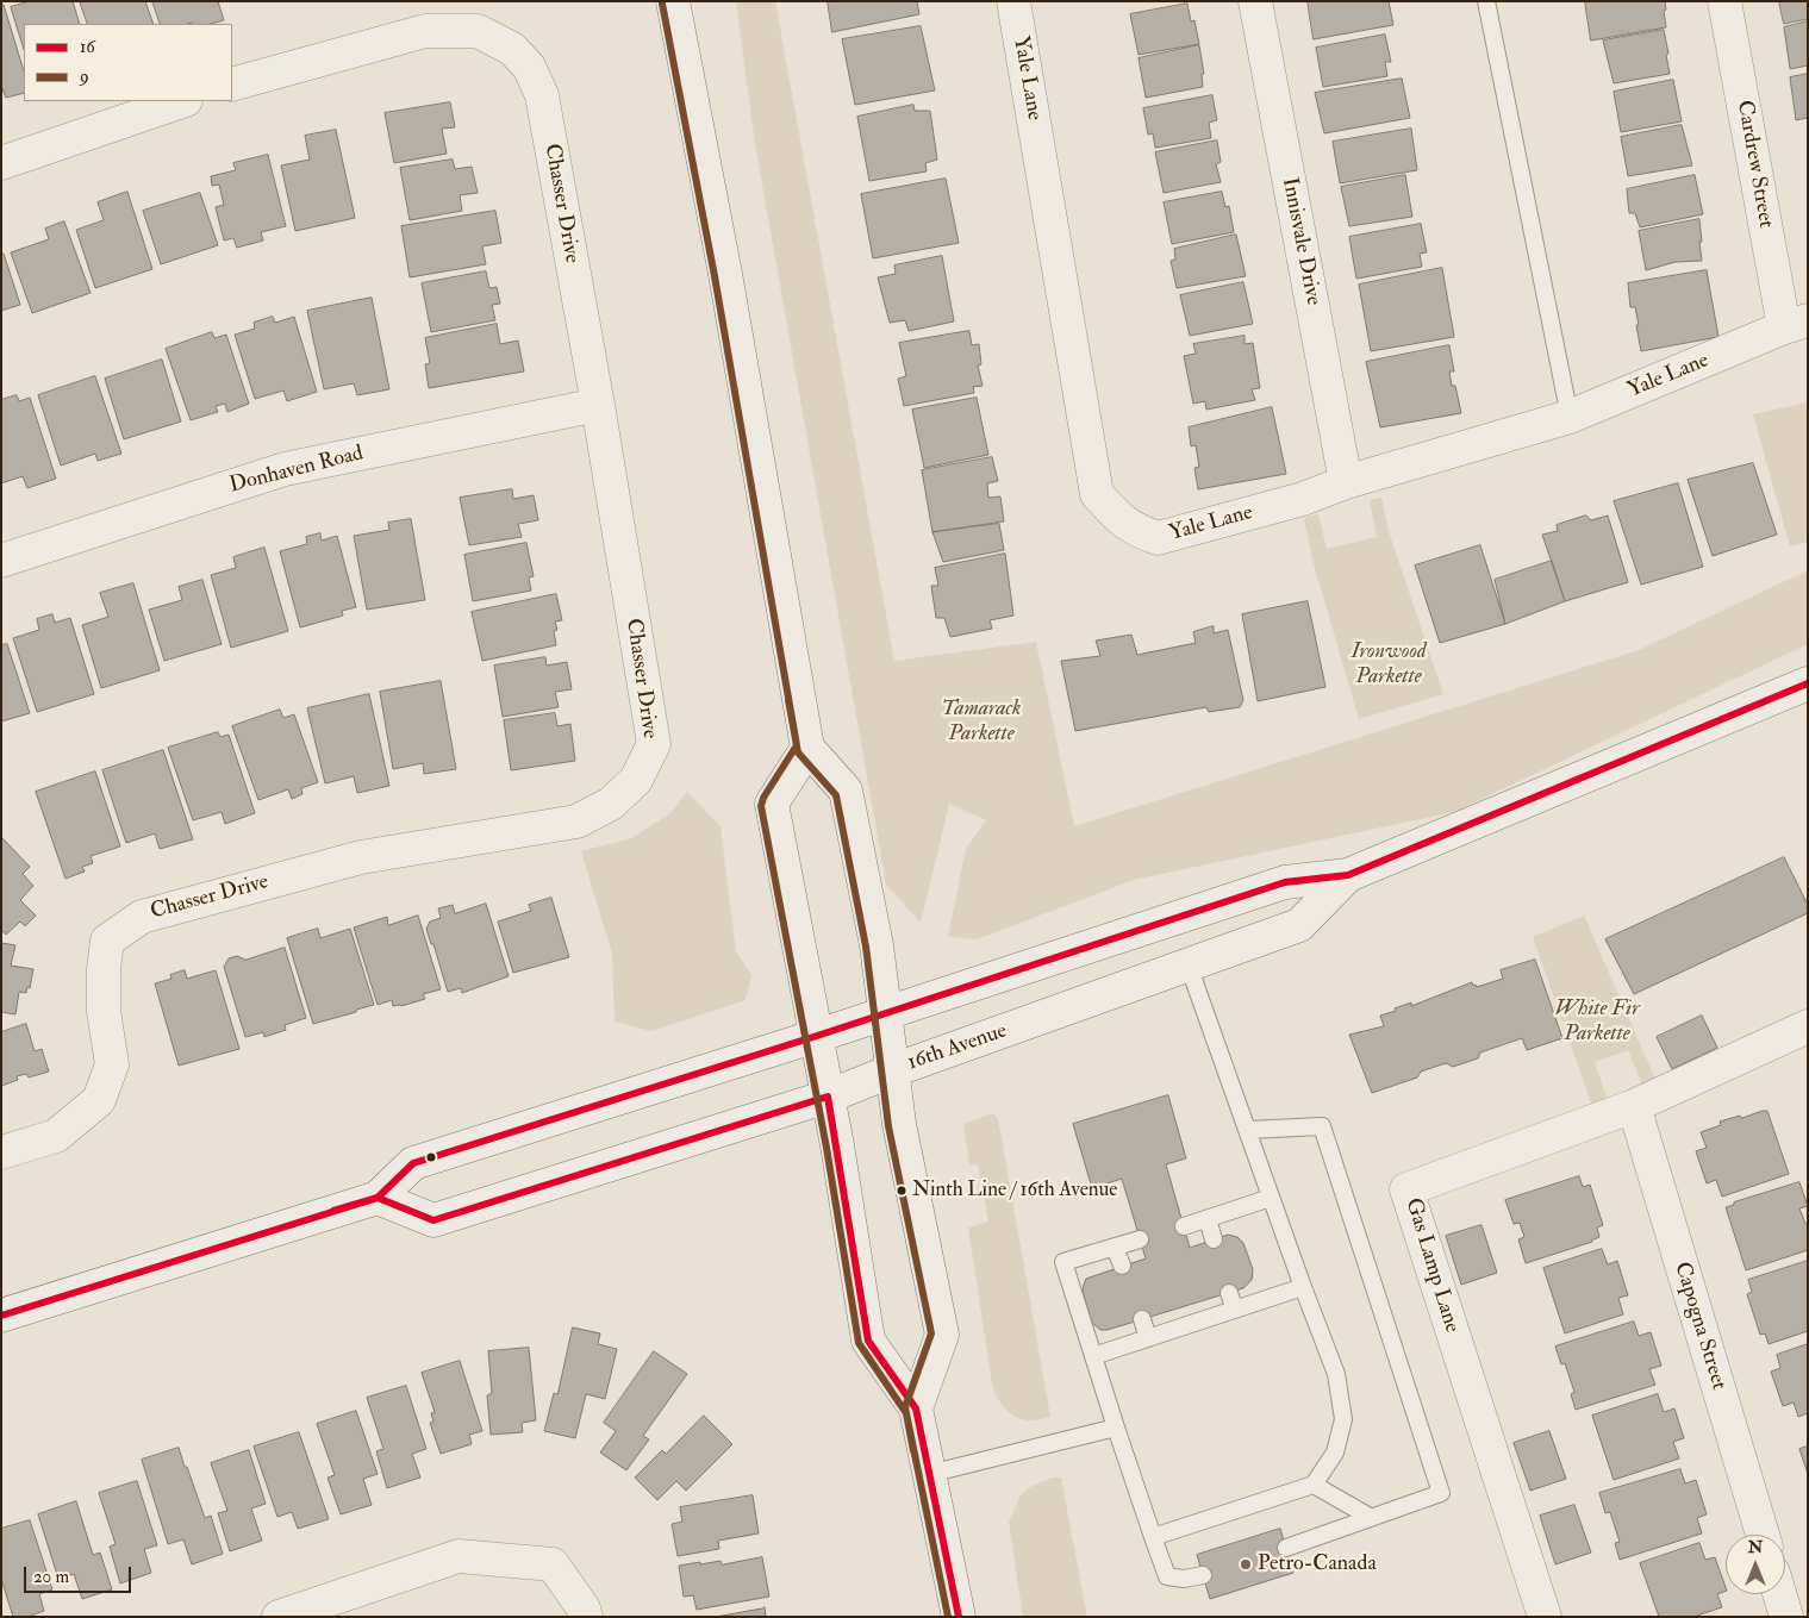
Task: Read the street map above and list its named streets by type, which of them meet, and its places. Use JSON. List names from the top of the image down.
{
  "streets": {
    "street": [
      "Yale Lane",
      "Cardrew Street",
      "Chasser Drive",
      "Innisvale Drive",
      "Donhaven Road",
      "16th Avenue",
      "Gas Lamp Lane",
      "Capogna Street"
    ]
  },
  "crossings": [
    ["Yale Lane", "Cardrew Street"],
    ["Yale Lane", "Innisvale Drive"],
    ["Chasser Drive", "Donhaven Road"],
    ["Gas Lamp Lane", "Capogna Street"]
  ],
  "parks": ["Ironwood Parkette", "Tamarack Parkette", "White Fir Parkette"],
  "places": ["Ninth Line / 16th Avenue", "Petro-Canada"],
  "lines": ["transit line 9", "transit line 16"],
  "legend": ["16", "9"],
  "scale_bar": "20 m",
  "north": "top"
}
